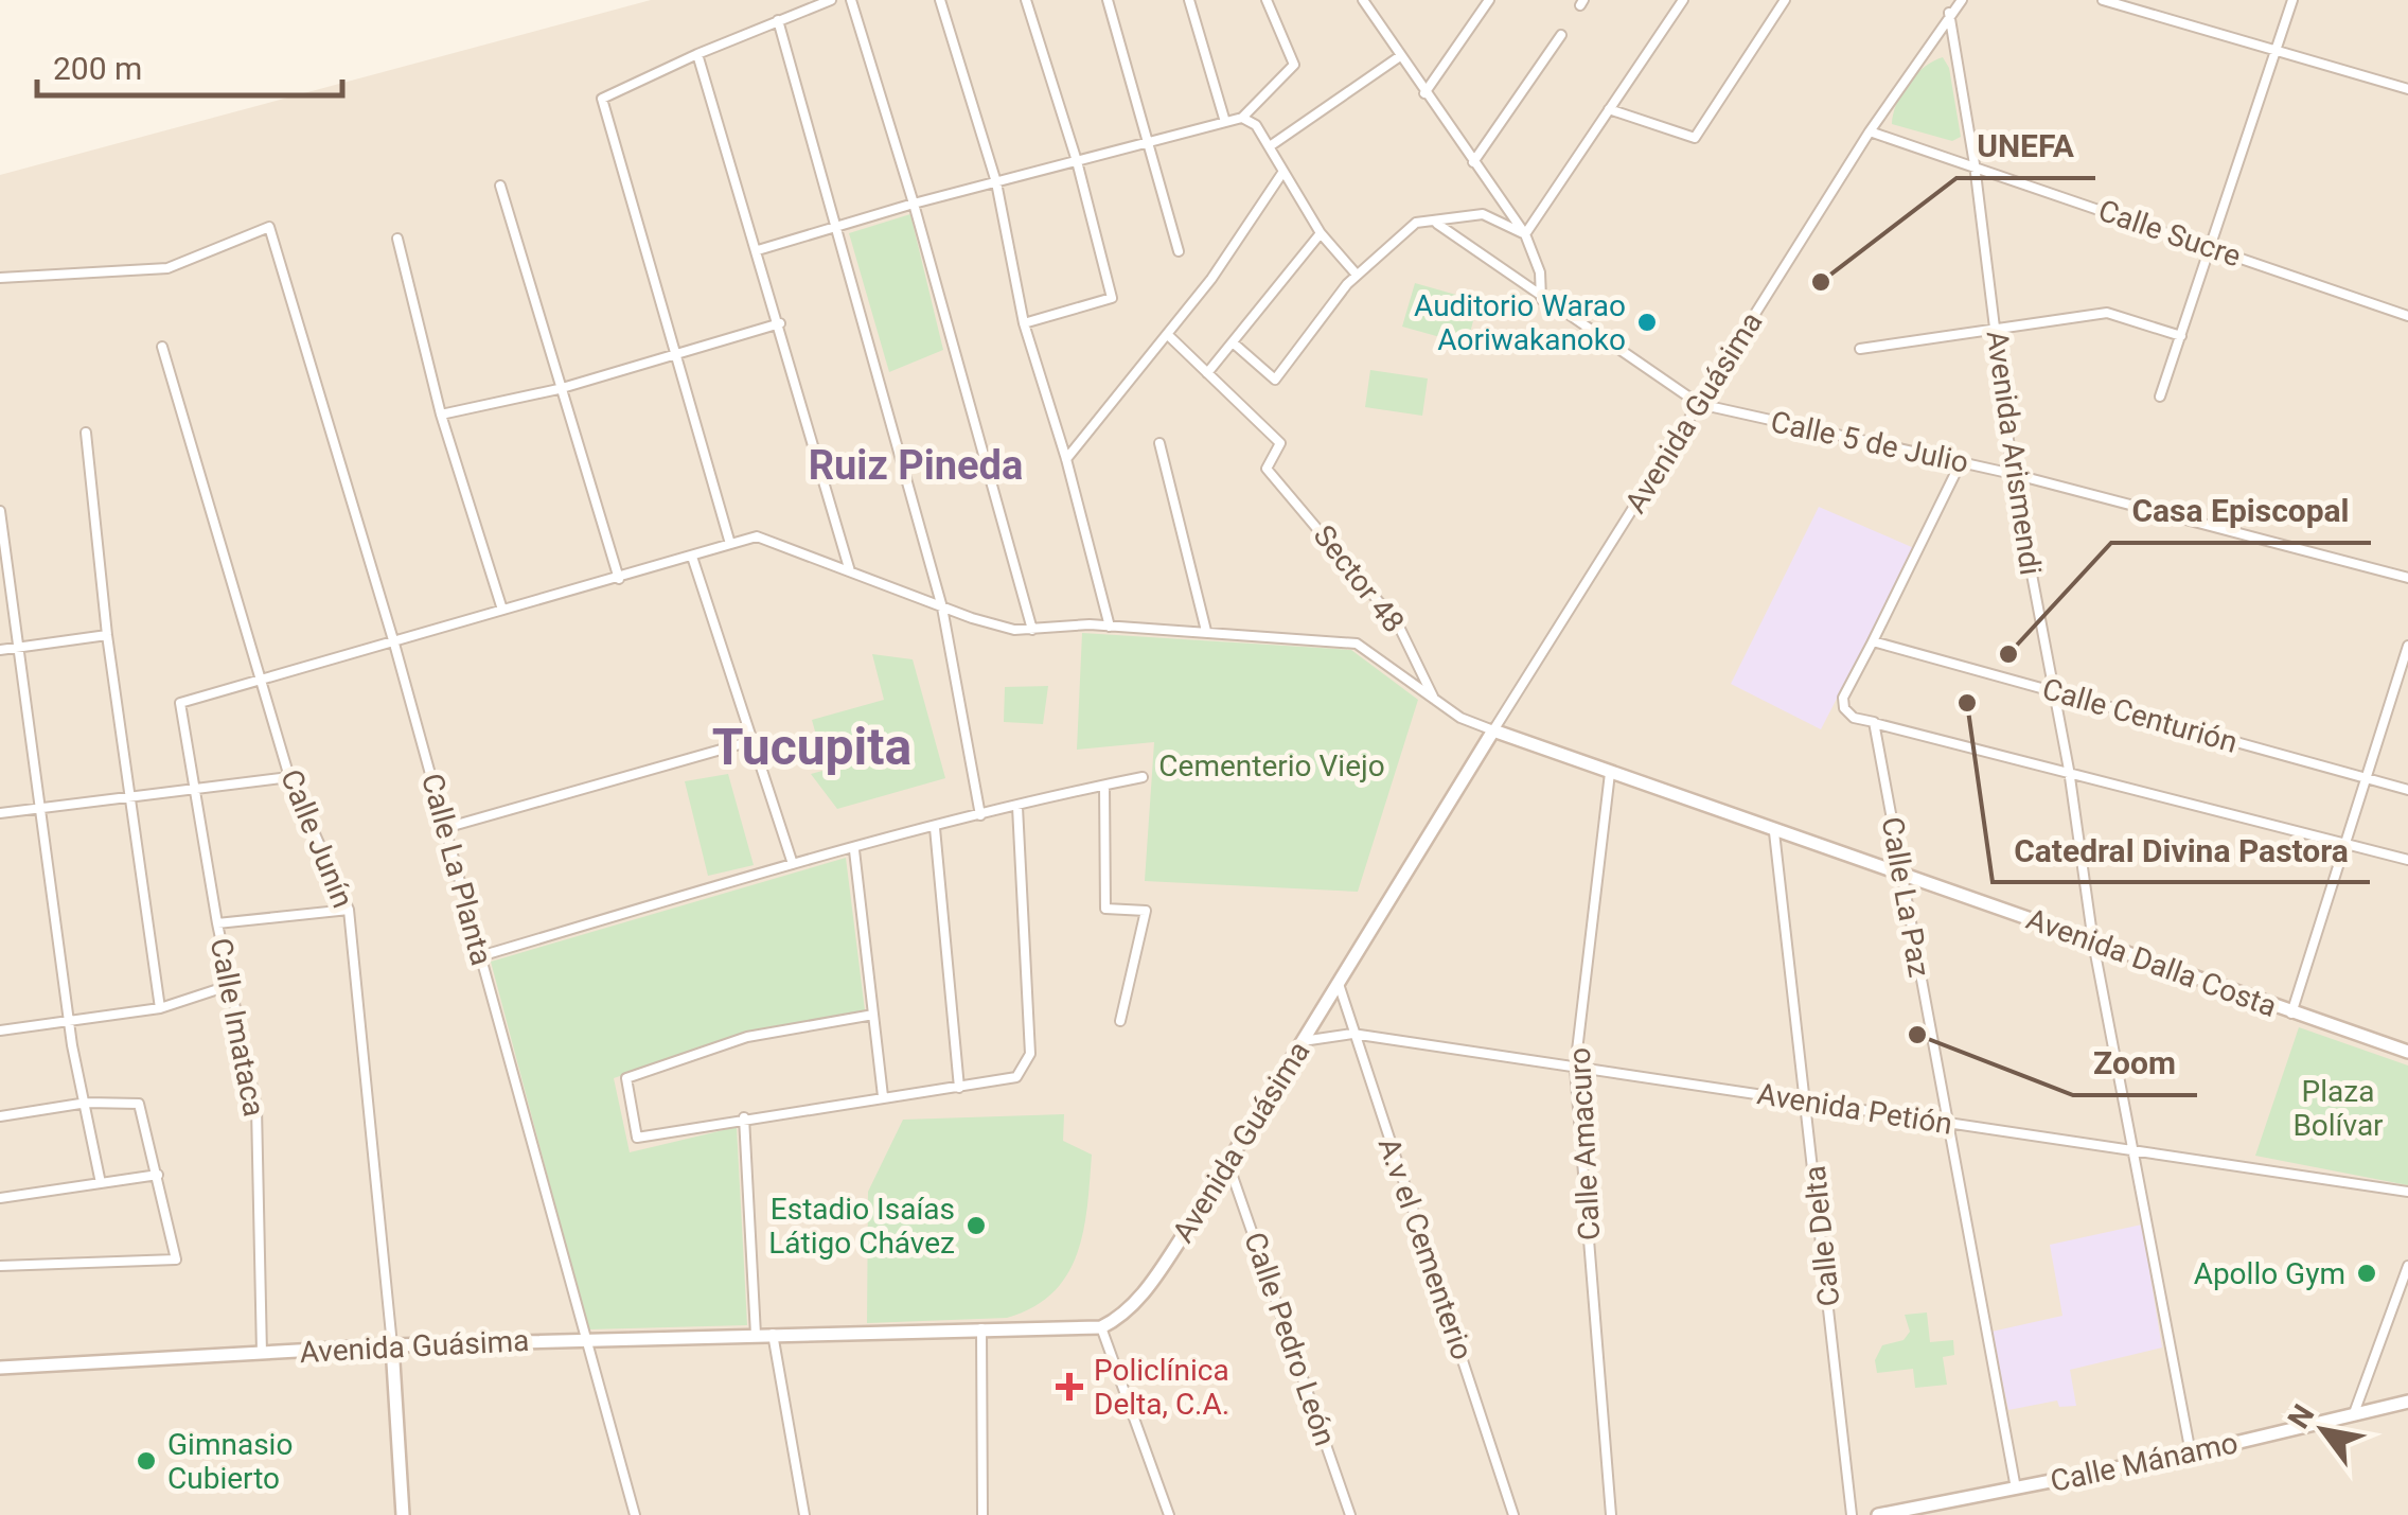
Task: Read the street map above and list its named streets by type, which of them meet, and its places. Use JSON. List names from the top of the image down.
{
  "streets": {
    "main road": ["Avenida Guásima", "Avenida Dalla Costa", "Calle Mánamo"],
    "street": [
      "Calle Sucre",
      "Calle 5 de Julio",
      "Avenida Arismendi",
      "Sector 48",
      "Calle Centurión",
      "Calle Junín",
      "Calle La Planta",
      "Calle La Paz",
      "Calle Imataca",
      "Avenida Petión",
      "Calle Amacuro",
      "Calle Delta",
      "A.v el Cementerio",
      "Calle Pedro León"
    ]
  },
  "crossings": [
    ["Calle Sucre", "Avenida Guásima"],
    ["Calle Sucre", "Avenida Arismendi"],
    ["Avenida Guásima", "Calle 5 de Julio"],
    ["Avenida Guásima", "Avenida Arismendi"],
    ["Avenida Guásima", "Calle Junín"],
    ["Avenida Guásima", "Calle La Planta"],
    ["Avenida Guásima", "Avenida Dalla Costa"],
    ["Avenida Guásima", "Calle Imataca"],
    ["Avenida Guásima", "Avenida Petión"],
    ["Avenida Guásima", "A.v el Cementerio"],
    ["Avenida Guásima", "Calle Pedro León"],
    ["Calle 5 de Julio", "Avenida Arismendi"],
    ["Avenida Arismendi", "Calle Centurión"],
    ["Avenida Arismendi", "Avenida Dalla Costa"],
    ["Avenida Arismendi", "Avenida Petión"],
    ["Avenida Arismendi", "Calle Mánamo"],
    ["Calle Centurión", "Calle La Paz"],
    ["Calle Junín", "Calle Imataca"],
    ["Calle La Paz", "Avenida Dalla Costa"],
    ["Calle La Paz", "Avenida Petión"],
    ["Calle La Paz", "Calle Mánamo"],
    ["Avenida Dalla Costa", "Calle Amacuro"],
    ["Avenida Dalla Costa", "Calle Delta"],
    ["Avenida Petión", "Calle Amacuro"],
    ["Avenida Petión", "Calle Delta"],
    ["Avenida Petión", "A.v el Cementerio"]
  ],
  "districts": ["Ruiz Pineda", "Tucupita"],
  "parks": ["Cementerio Viejo", "Plaza Bolívar"],
  "places": {
    "other": [
      "UNEFA",
      "Auditorio Warao Aoriwakanoko",
      "Casa Episcopal",
      "Catedral Divina Pastora",
      "Zoom",
      "Estadio Isaías Látigo Chávez",
      "Apollo Gym",
      "Gimnasio Cubierto"
    ],
    "health": ["Policlínica Delta, C.A."]
  },
  "scale_bar": "200 m",
  "north": "top left"
}
